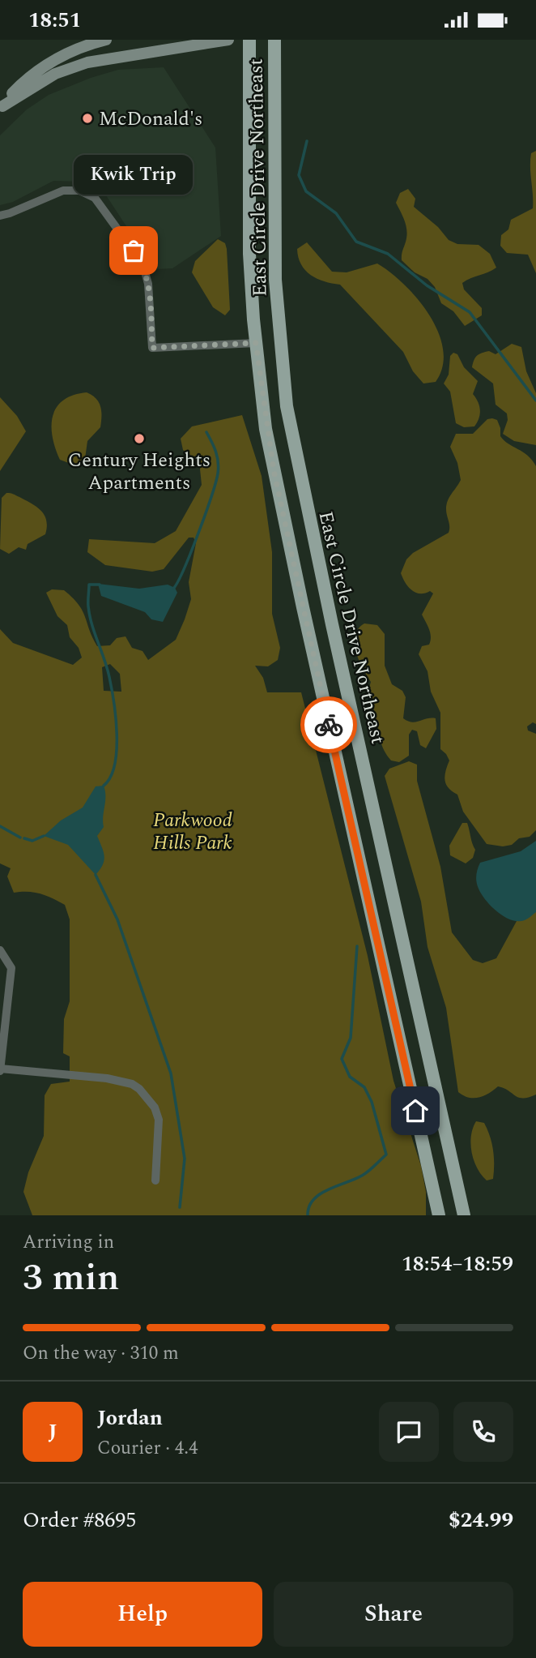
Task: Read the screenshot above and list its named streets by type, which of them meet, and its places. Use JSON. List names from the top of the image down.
{
  "streets": {
    "main road": ["East Circle Drive Northeast"]
  },
  "parks": ["Parkwood Hills Park"],
  "places": ["McDonald's", "Kwik Trip", "Century Heights Apartments"],
  "page": {
    "status": "18:51",
    "bubble": "Kwik Trip",
    "heading": ["3 min", "Arriving in", "18:54–18:59"],
    "panel": [
      "Jordan",
      "Courier · 4.4",
      "Order #8695",
      "$24.99"
    ],
    "bar": "On the way · 310 m",
    "round": "J",
    "buttons": ["Help", "Share"]
  }
}
